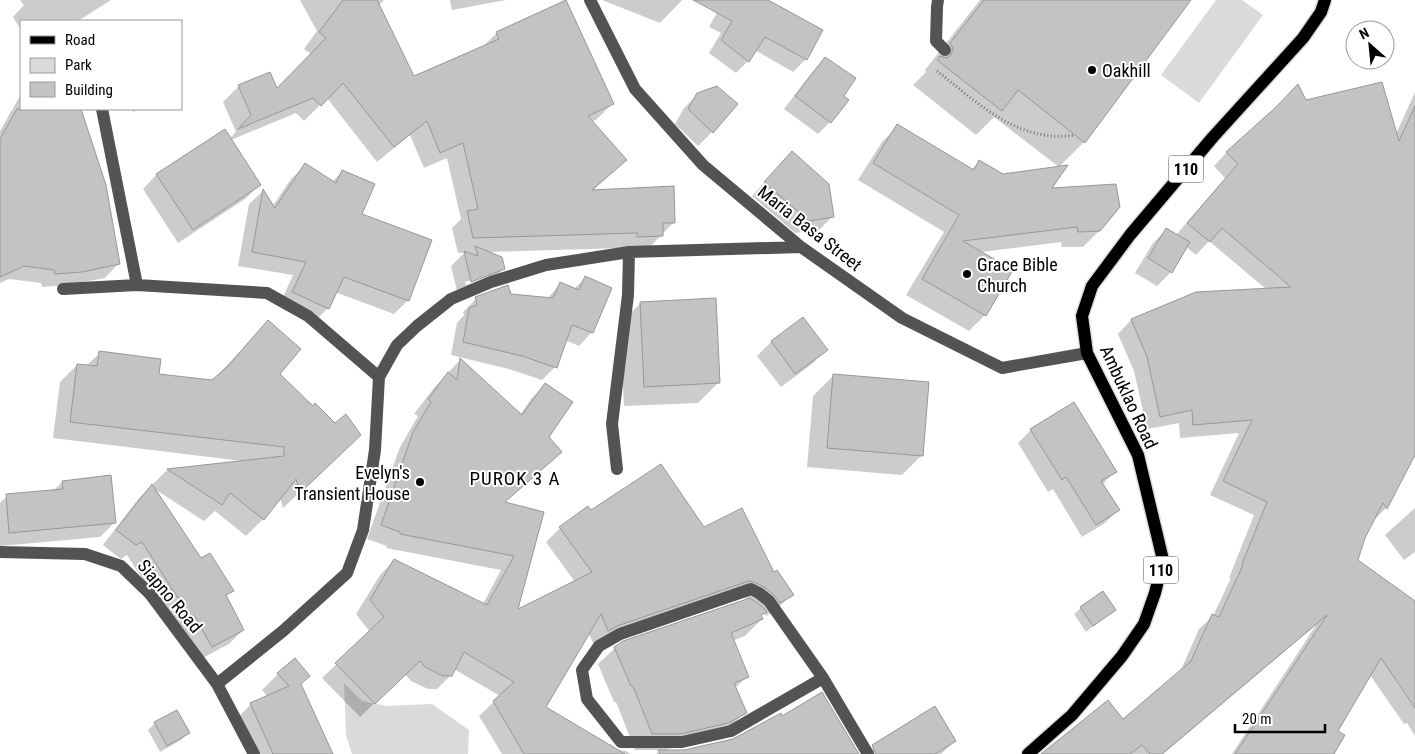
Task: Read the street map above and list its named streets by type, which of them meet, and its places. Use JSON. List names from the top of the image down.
{
  "streets": {
    "main road": ["110", "Ambuklao Road"],
    "street": ["Maria Basa Street", "Siapno Road"]
  },
  "crossings": [
    ["Maria Basa Street", "Ambuklao Road"]
  ],
  "districts": ["PUROK 3 A"],
  "places": ["Oakhill", "Grace Bible Church", "Evelyn's Transient House"],
  "legend": ["Road", "Park", "Building"],
  "scale_bar": "20 m",
  "north": "top left"
}
